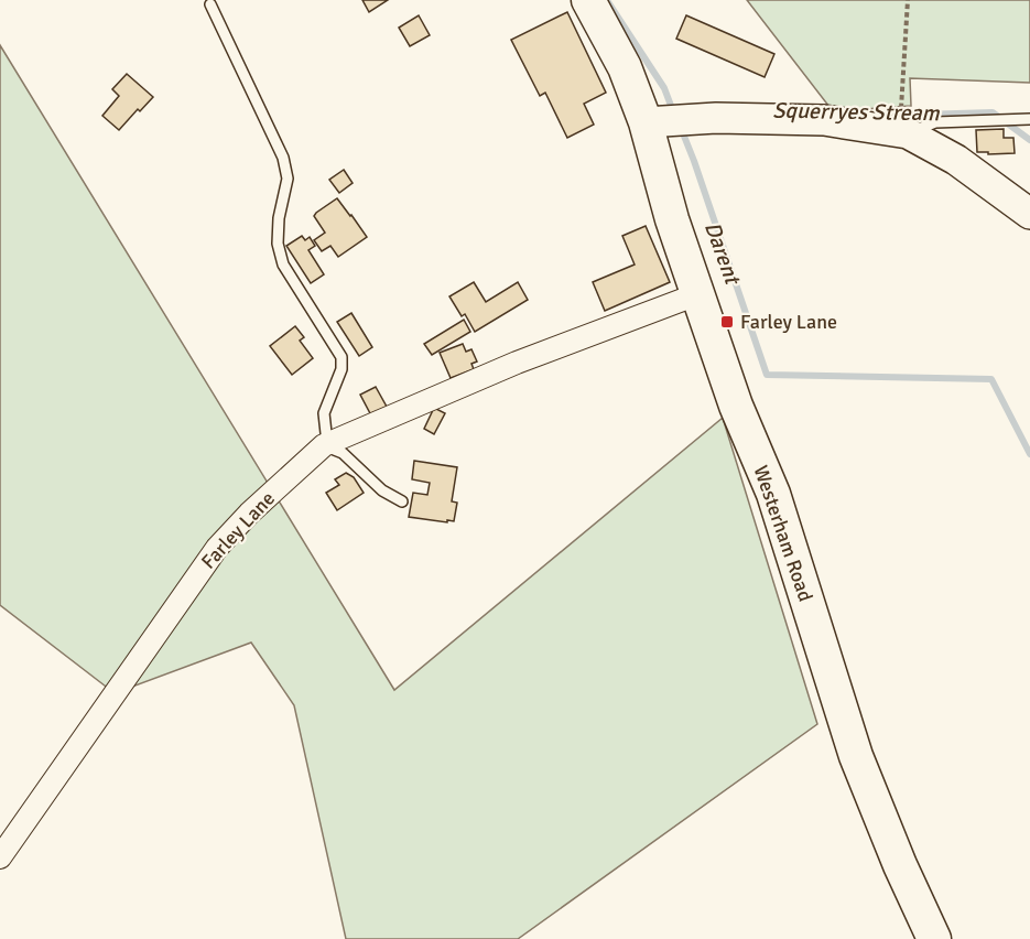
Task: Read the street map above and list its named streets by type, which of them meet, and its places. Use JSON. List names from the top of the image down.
{
  "streets": {
    "main road": ["Westerham Road"],
    "street": ["Farley Lane"]
  },
  "crossings": [
    ["Farley Lane", "Westerham Road"]
  ],
  "water": ["Squerryes Stream", "Darent"],
  "places": {
    "transit": ["Farley Lane"]
  }
}
